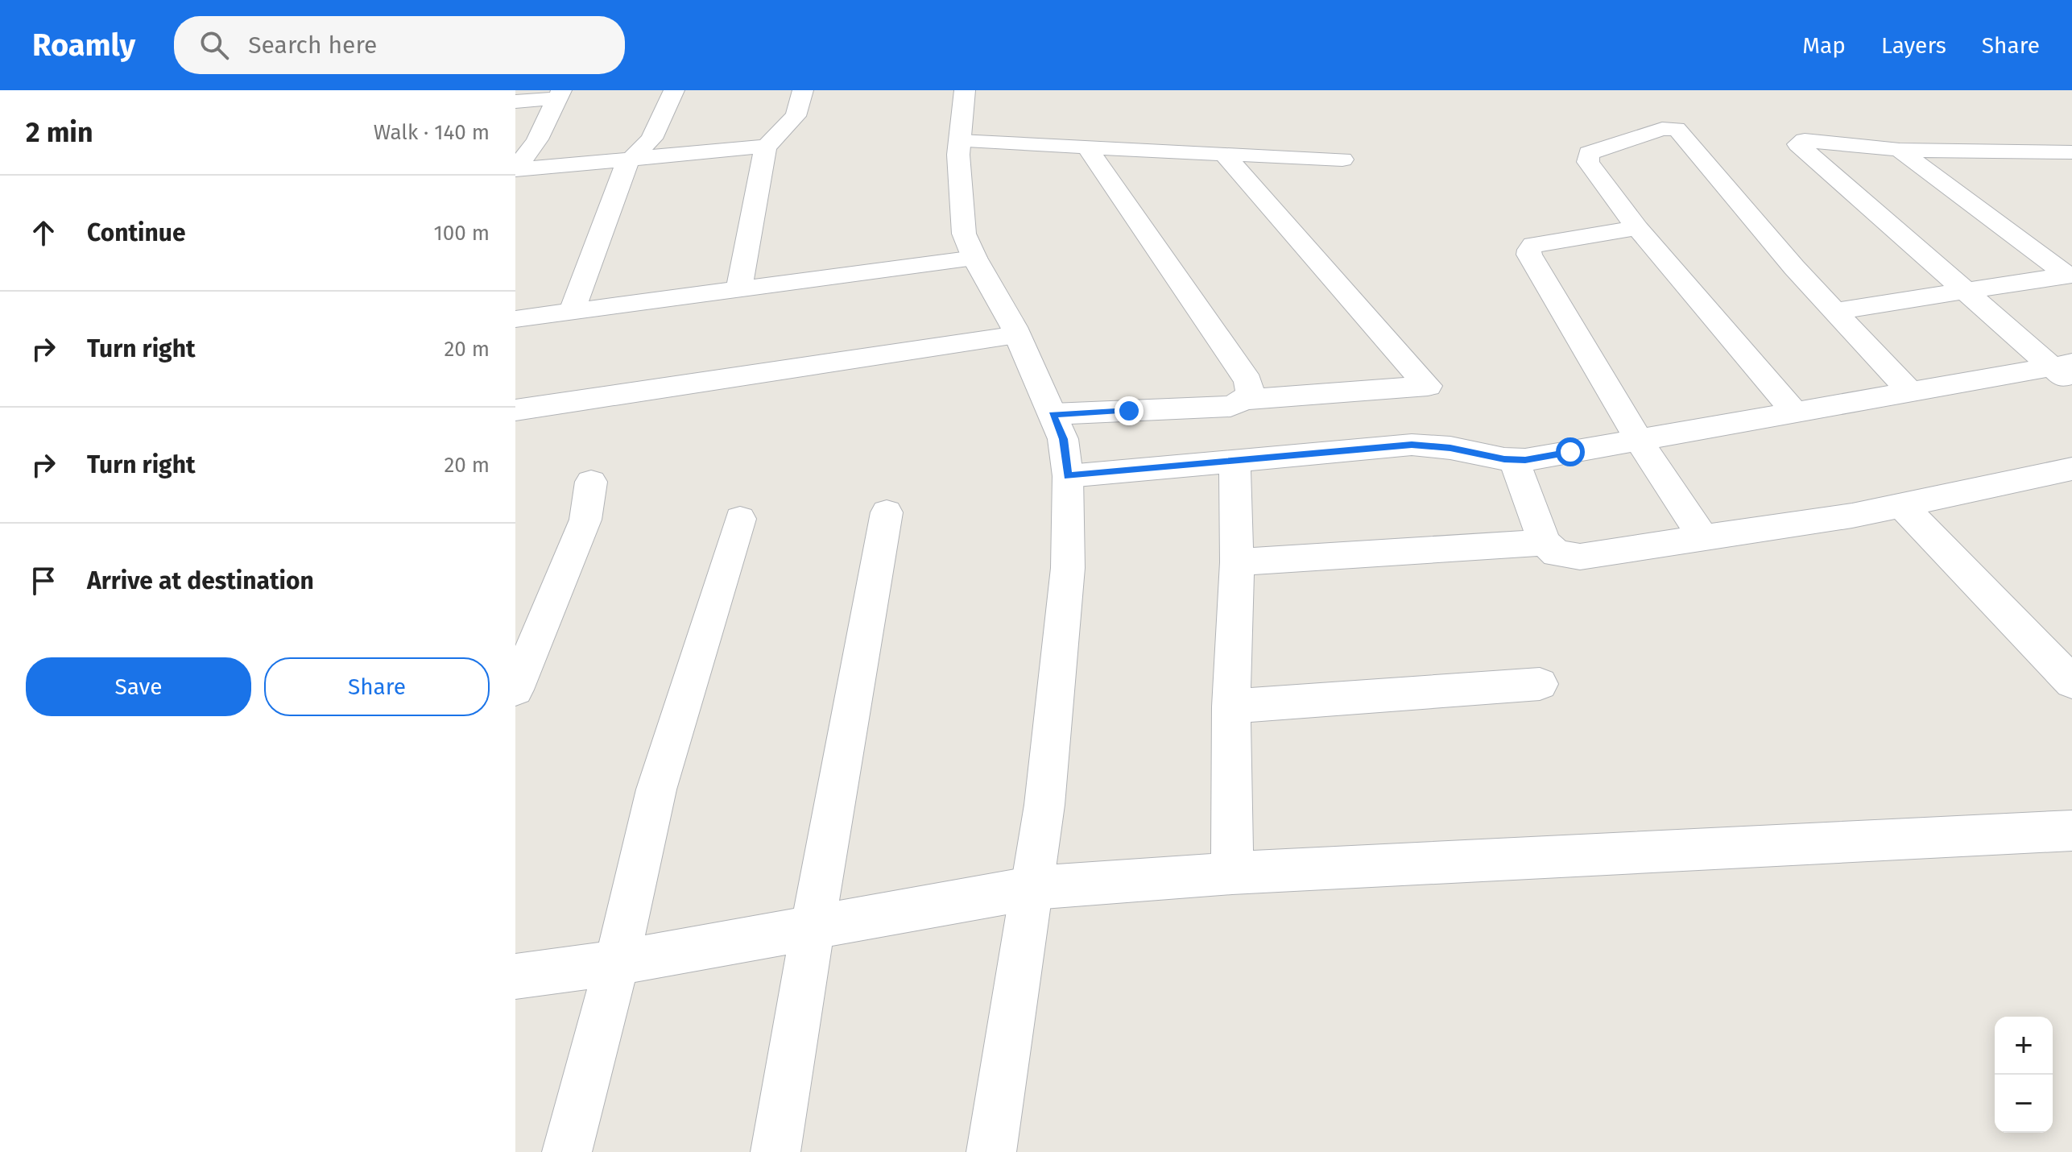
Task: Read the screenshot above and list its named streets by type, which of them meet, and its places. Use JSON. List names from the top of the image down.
{
  "page": {
    "header": "Roamly",
    "search": "Search here",
    "nav": ["Map", "Layers", "Share"],
    "heading": ["2 min", "Walk · 140 m"],
    "list": [
      ["Continue", "100 m"],
      ["Turn right", "20 m"],
      ["Turn right", "20 m"],
      "Arrive at destination"
    ],
    "buttons": ["Save", "Share"],
    "map_buttons": ["+", "−"]
  }
}
